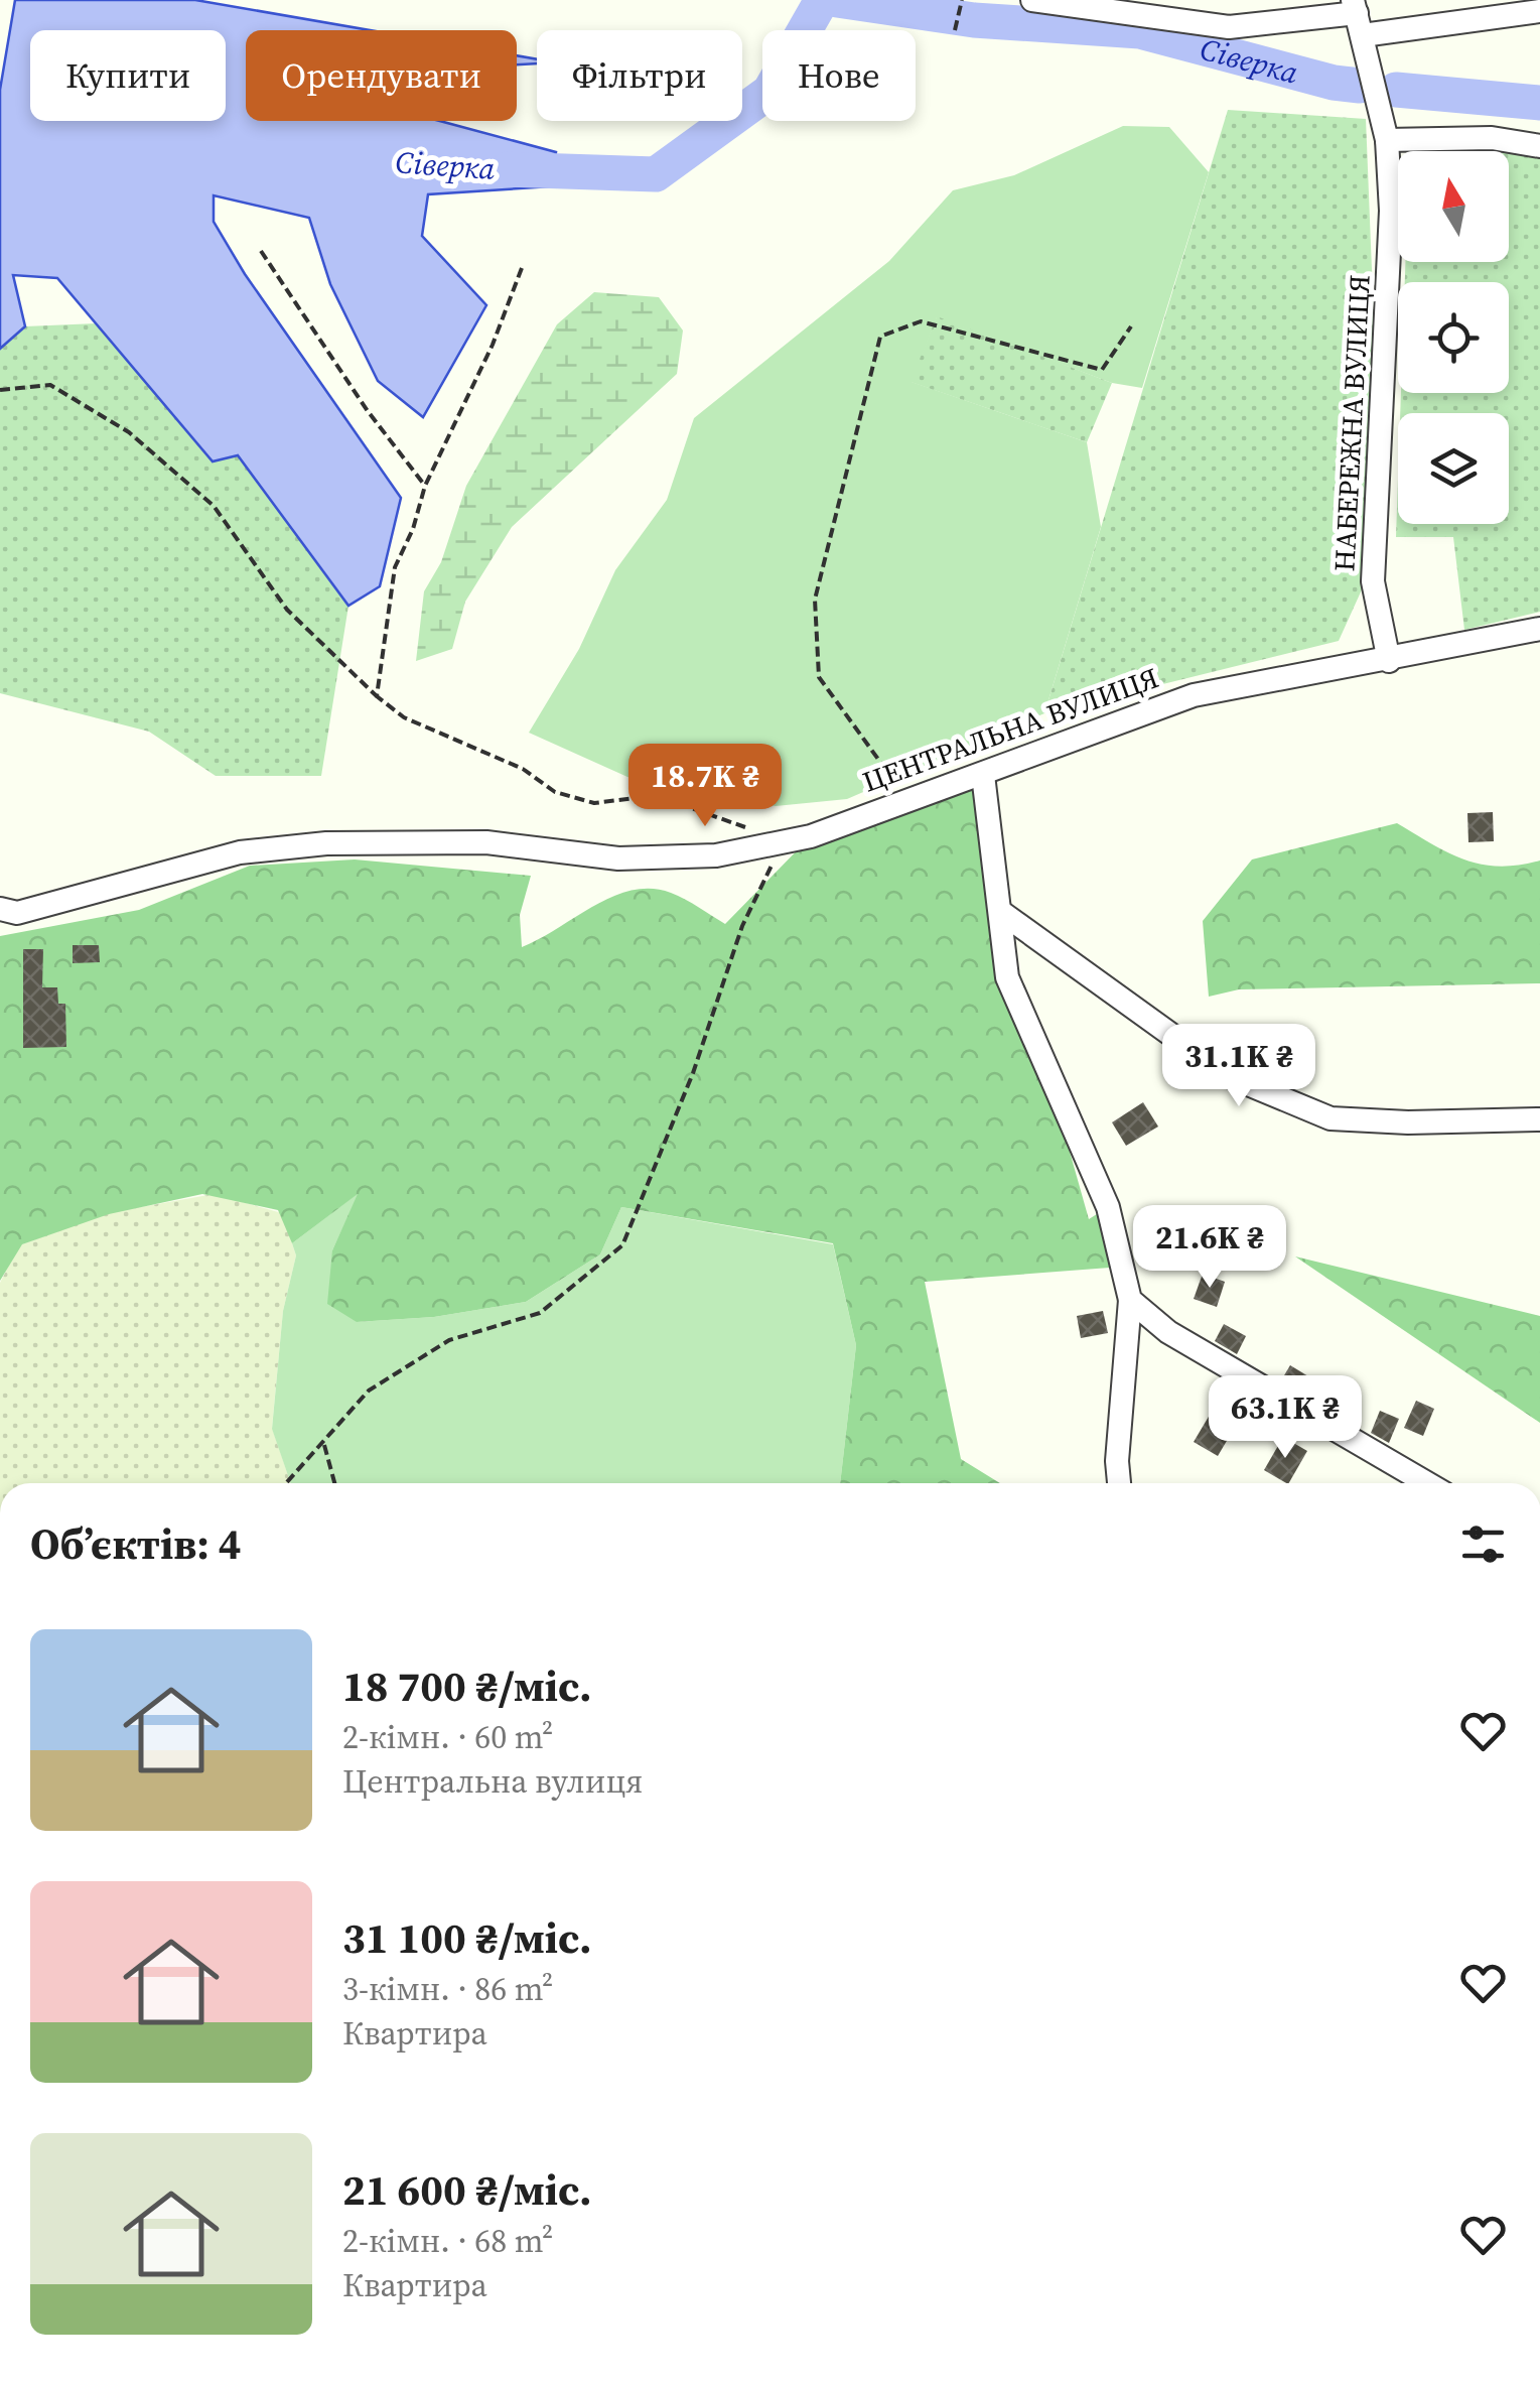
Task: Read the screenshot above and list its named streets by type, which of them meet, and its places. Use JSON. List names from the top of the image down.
{
  "streets": {
    "street": ["НАБЕРЕЖНА ВУЛИЦЯ", "ЦЕНТРАЛЬНА ВУЛИЦЯ"]
  },
  "crossings": [
    ["НАБЕРЕЖНА ВУЛИЦЯ", "ЦЕНТРАЛЬНА ВУЛИЦЯ"]
  ],
  "water": ["Сіверка"],
  "north": "top",
  "page": {
    "chip": [
      "Купити",
      "Орендувати",
      "Фільтри",
      "Нове"
    ],
    "price": [
      "18.7K ₴",
      "31.1K ₴",
      "21.6K ₴",
      "63.1K ₴"
    ],
    "heading": "Об’єктів: 4",
    "list": [
      {
        "name": "18 700 ₴/міс.",
        "note": "2-кімн. · 60 m² · Центральна вулиця"
      },
      {
        "name": "31 100 ₴/міс.",
        "note": "3-кімн. · 86 m² · Квартира"
      },
      {
        "name": "21 600 ₴/міс.",
        "note": "2-кімн. · 68 m² · Квартира"
      }
    ]
  }
}
